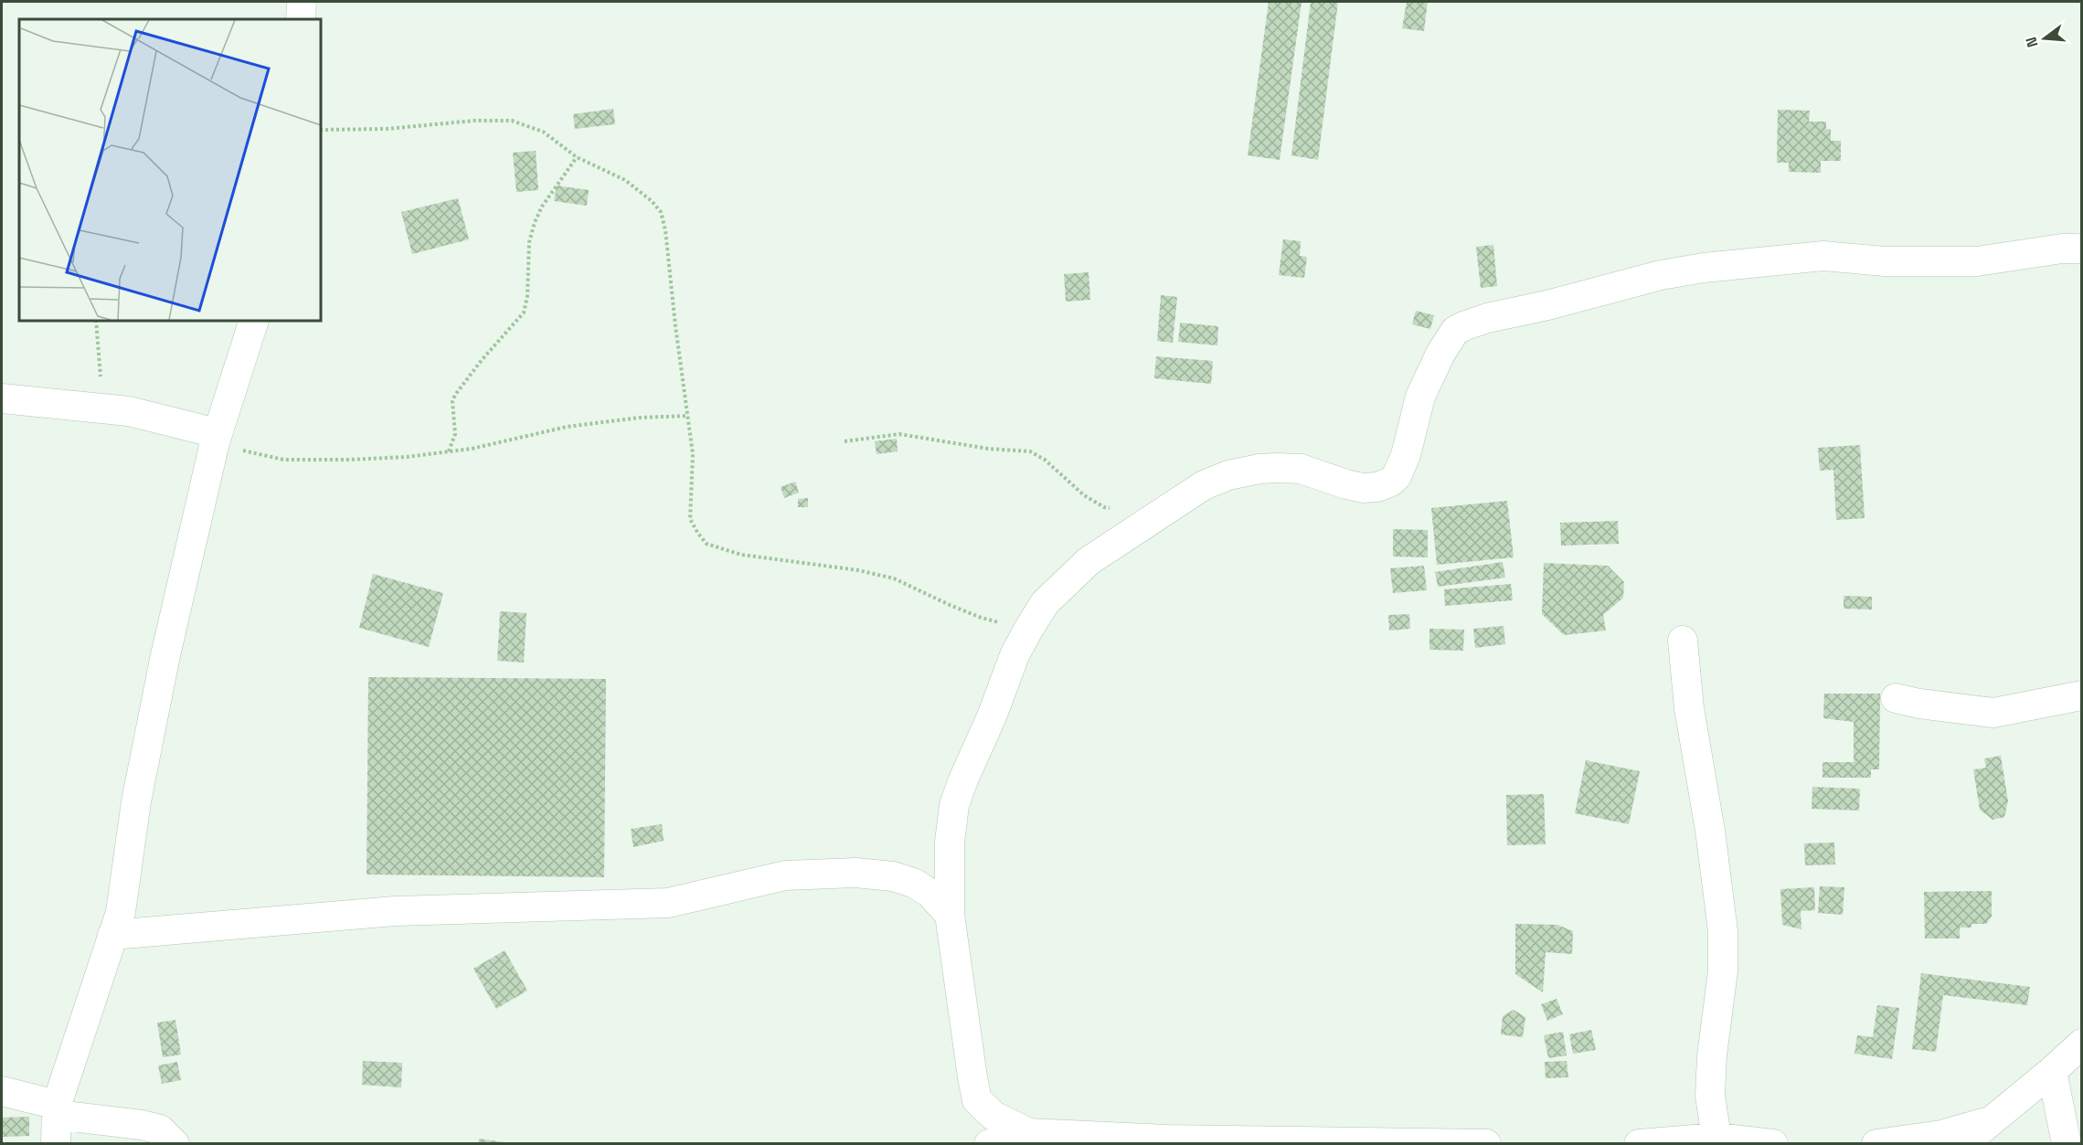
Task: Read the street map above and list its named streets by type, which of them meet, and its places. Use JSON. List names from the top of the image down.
{
  "north": "left"
}
